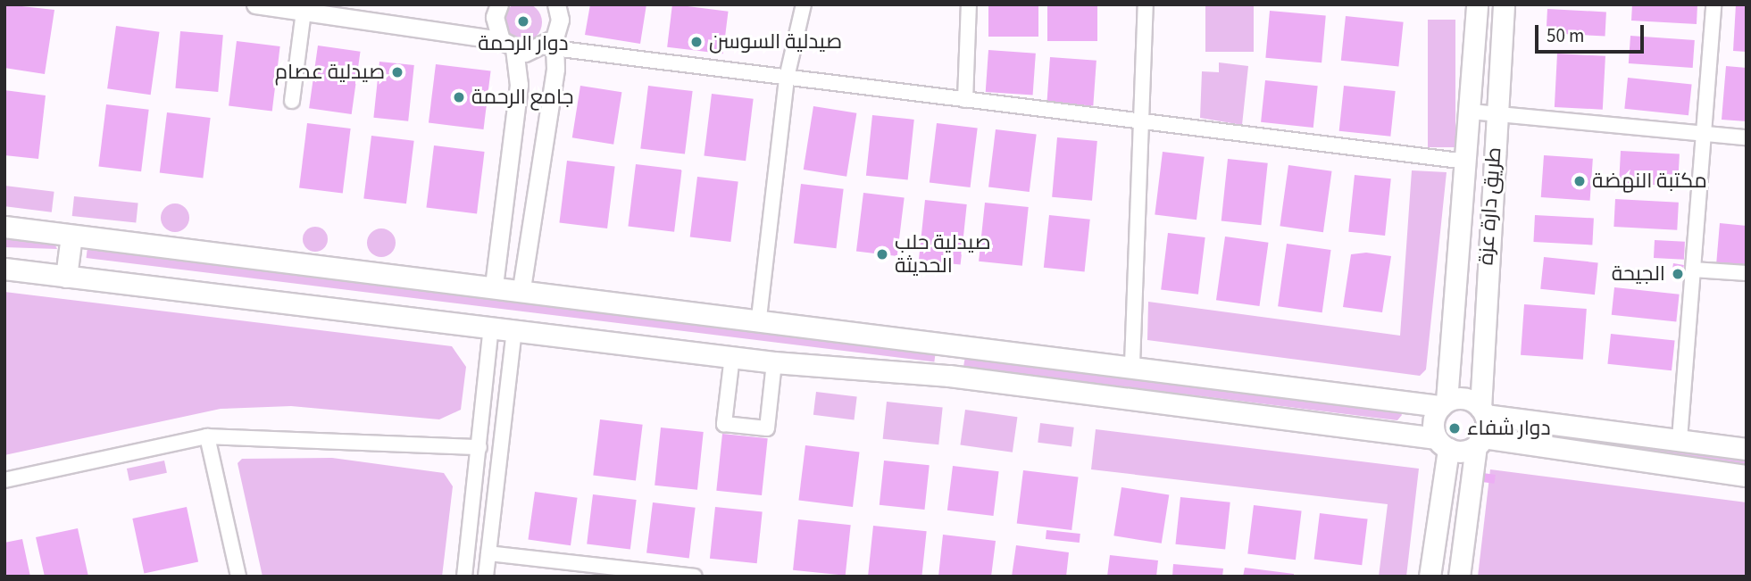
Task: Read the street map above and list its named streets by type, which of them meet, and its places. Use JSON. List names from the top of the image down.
{
  "streets": {
    "main road": ["طريق دارة عزة"]
  },
  "places": [
    "دوار الرحمة",
    "صيدلية السوسن",
    "صيدلية عصام",
    "جامع الرحمة",
    "مكتبة النهضة",
    "صيدلية حلب الحديثة",
    "الجيحة",
    "دوار شفاء"
  ],
  "scale_bar": "50 m"
}
